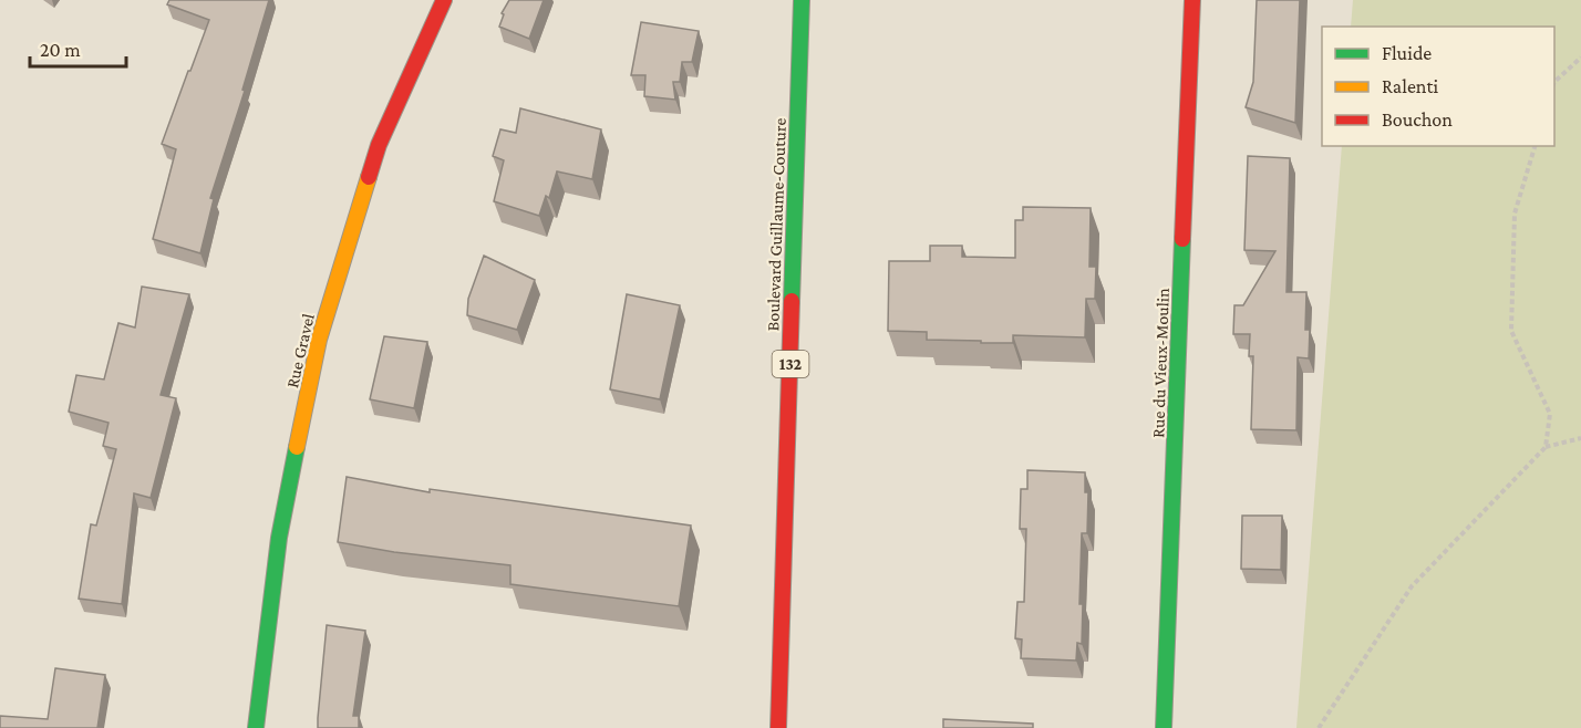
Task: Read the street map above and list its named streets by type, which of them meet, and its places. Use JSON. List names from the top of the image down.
{
  "streets": {
    "street": [
      "Boulevard Guillaume-Couture",
      "Rue Gravel",
      "Rue du Vieux-Moulin",
      "132"
    ]
  },
  "legend": ["Fluide", "Ralenti", "Bouchon"],
  "scale_bar": "20 m"
}
